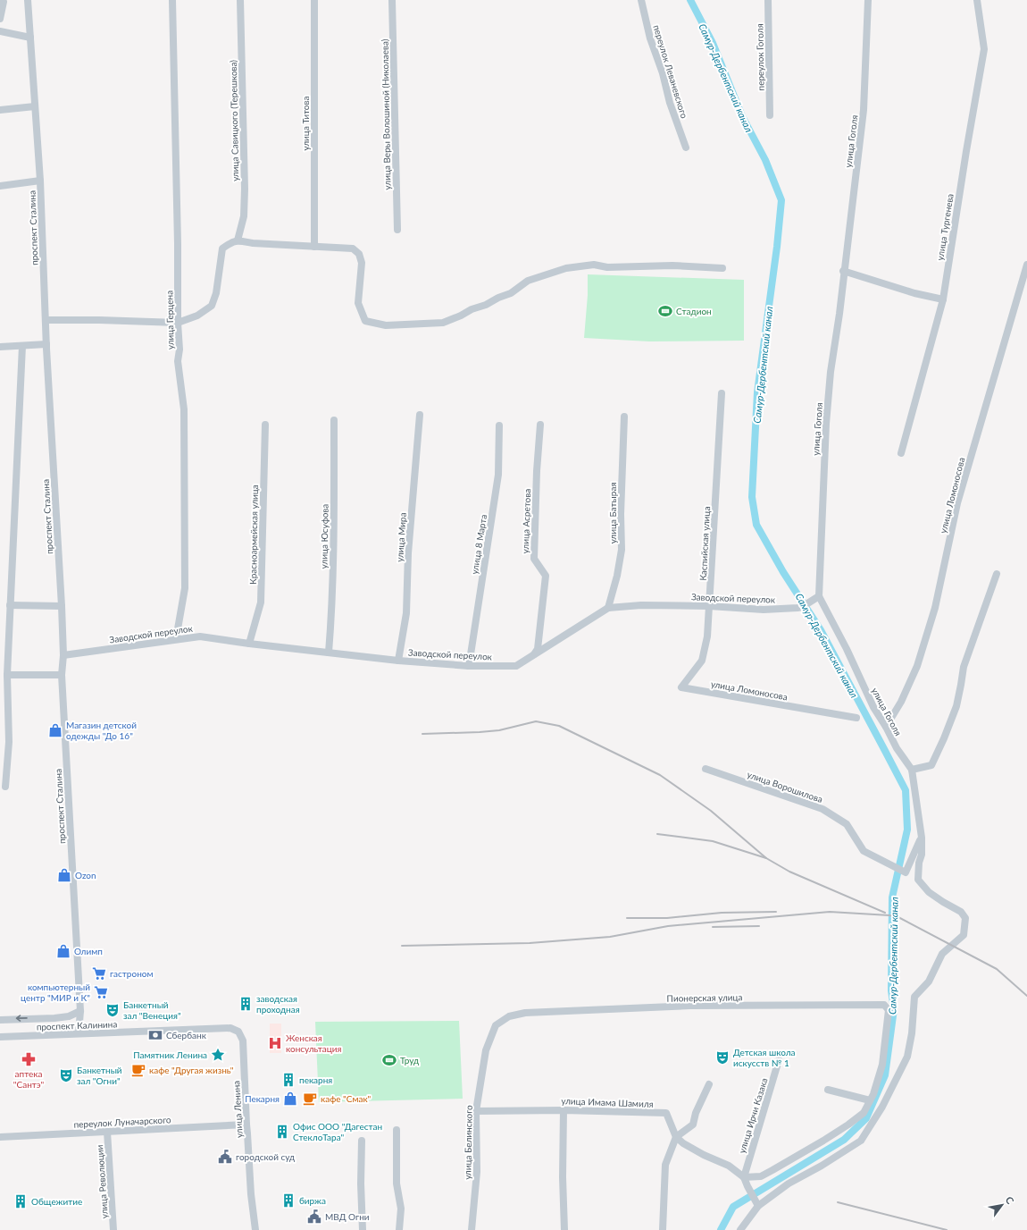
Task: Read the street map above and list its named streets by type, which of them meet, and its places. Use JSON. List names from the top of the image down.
{
  "streets": {
    "street": [
      "переулок Гоголя",
      "переулок Леваневского",
      "улица Веры Волошиной (Николаева)",
      "улица Савицкого (Терешкова)",
      "улица Титова",
      "улица Гоголя",
      "улица Тургенева",
      "проспект Сталина",
      "улица Герцена",
      "улица Ломоносова",
      "улица Батырая",
      "улица Асретова",
      "Красноармейская улица",
      "улица Юсуфова",
      "улица Мира",
      "Каспийская улица",
      "улица 8 Марта",
      "Заводской переулок",
      "улица Ворошилова",
      "Пионерская улица",
      "проспект Калинина",
      "улица Имама Шамиля",
      "улица Ленина",
      "улица Ирчи Казака",
      "переулок Луначарского",
      "улица Белинского",
      "улица Революции"
    ]
  },
  "crossings": [
    ["улица Гоголя", "улица Ломоносова"],
    ["улица Гоголя", "Заводской переулок"],
    ["улица Гоголя", "улица Ворошилова"],
    ["проспект Сталина", "Заводской переулок"],
    ["проспект Сталина", "проспект Калинина"],
    ["улица Герцена", "Заводской переулок"],
    ["улица Ломоносова", "Каспийская улица"],
    ["улица Батырая", "Заводской переулок"],
    ["улица Асретова", "Заводской переулок"],
    ["Красноармейская улица", "Заводской переулок"],
    ["улица Юсуфова", "Заводской переулок"],
    ["улица Мира", "Заводской переулок"],
    ["Каспийская улица", "Заводской переулок"],
    ["улица 8 Марта", "Заводской переулок"],
    ["Пионерская улица", "улица Белинского"],
    ["проспект Калинина", "улица Ленина"],
    ["улица Имама Шамиля", "улица Белинского"],
    ["улица Ленина", "переулок Луначарского"],
    ["переулок Луначарского", "улица Революции"]
  ],
  "water": ["Самур-Дербентский канал"],
  "places": {
    "sports": ["Стадион", "Труд"],
    "shop": [
      "Магазин детской одежды \"До 16\"",
      "Ozon",
      "Олимп",
      "Пекарня"
    ],
    "supermarket": ["гастроном", "компьютерный центр \"МИР и К\""],
    "building": [
      "заводская проходная",
      "пекарня",
      "Офис ООО \"Дагестан СтеклоТара\"",
      "биржа",
      "Общежитие"
    ],
    "theatre": ["Банкетный зал \"Венеция\"", "Детская школа искусств № 1", "Банкетный зал \"Огни\""],
    "bank": ["Сбербанк"],
    "hospital": ["Женская консультация"],
    "place": ["Памятник Ленина"],
    "pharmacy": ["аптека \"Сантэ\""],
    "cafe": ["кафе \"Другая жизнь\"", "кафе \"Смак\""],
    "public building": ["городской суд", "МВД Огни"]
  },
  "north": "top right"
}
